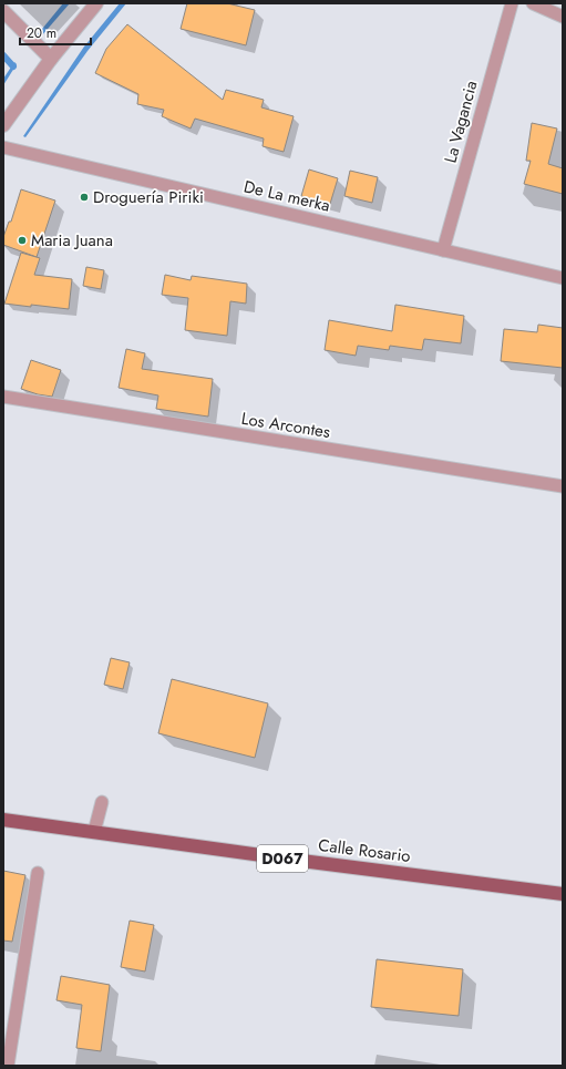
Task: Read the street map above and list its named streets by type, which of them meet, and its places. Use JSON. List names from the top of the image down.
{
  "streets": {
    "main road": ["Calle Rosario", "D067"],
    "lane": ["La Vagancia", "De La merka", "Los Arcontes"]
  },
  "crossings": [
    ["La Vagancia", "De La merka"]
  ],
  "places": ["Droguería Piriki", "Maria Juana"],
  "scale_bar": "20 m"
}
